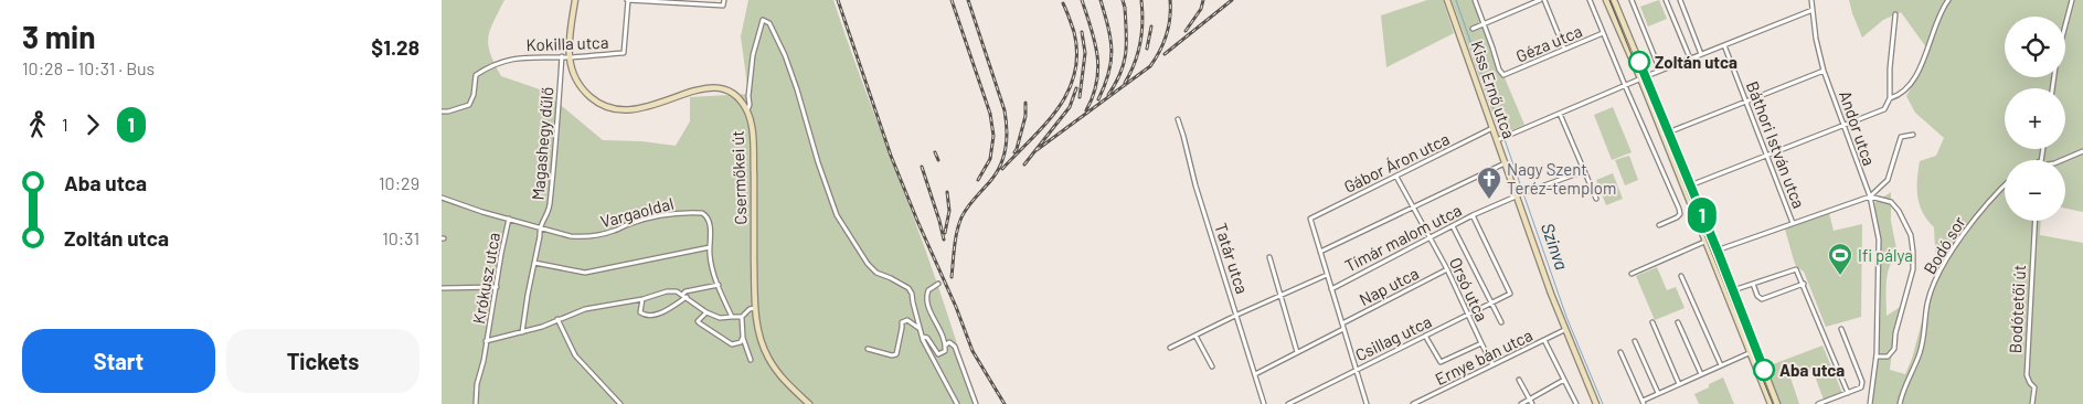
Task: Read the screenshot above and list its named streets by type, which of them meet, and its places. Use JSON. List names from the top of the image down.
{
  "streets": {
    "street": [
      "Kokilla utca",
      "Géza utca",
      "Kiss Ernő utca",
      "Andor utca",
      "Magashegy dűlő",
      "Báthori István utca",
      "Gábor Áron utca",
      "Csermőkei út",
      "Vargaoldal",
      "Tímár malom utca",
      "Bodó sor",
      "Tatár utca",
      "Krókusz utca",
      "Nap utca",
      "Orsó utca",
      "Bodótetői út",
      "Csillag utca",
      "Ernye bán utca"
    ]
  },
  "crossings": [
    ["Kokilla utca", "Magashegy dűlő"],
    ["Kokilla utca", "Csermőkei út"],
    ["Kiss Ernő utca", "Gábor Áron utca"],
    ["Kiss Ernő utca", "Tímár malom utca"],
    ["Kiss Ernő utca", "Ernye bán utca"],
    ["Magashegy dűlő", "Vargaoldal"],
    ["Gábor Áron utca", "Orsó utca"],
    ["Vargaoldal", "Krókusz utca"],
    ["Tímár malom utca", "Orsó utca"],
    ["Tímár malom utca", "Csillag utca"],
    ["Nap utca", "Orsó utca"],
    ["Orsó utca", "Csillag utca"]
  ],
  "water": ["Szinva"],
  "places": {
    "other": ["Zoltán utca", "Aba utca"],
    "church": ["Nagy Szent Teréz-templom"],
    "sports": ["Ifi pálya"]
  },
  "lines": ["bus line 1"],
  "page": {
    "heading": ["3 min", "10:28 – 10:31 · Bus", "$1.28"],
    "on_map": "1",
    "map_buttons": ["+", "−"],
    "legs": ["1", "1"],
    "list": [
      {
        "name": "Aba utca",
        "value": "10:29"
      },
      {
        "name": "Zoltán utca",
        "value": "10:31"
      }
    ],
    "buttons": ["Start", "Tickets"]
  }
}
